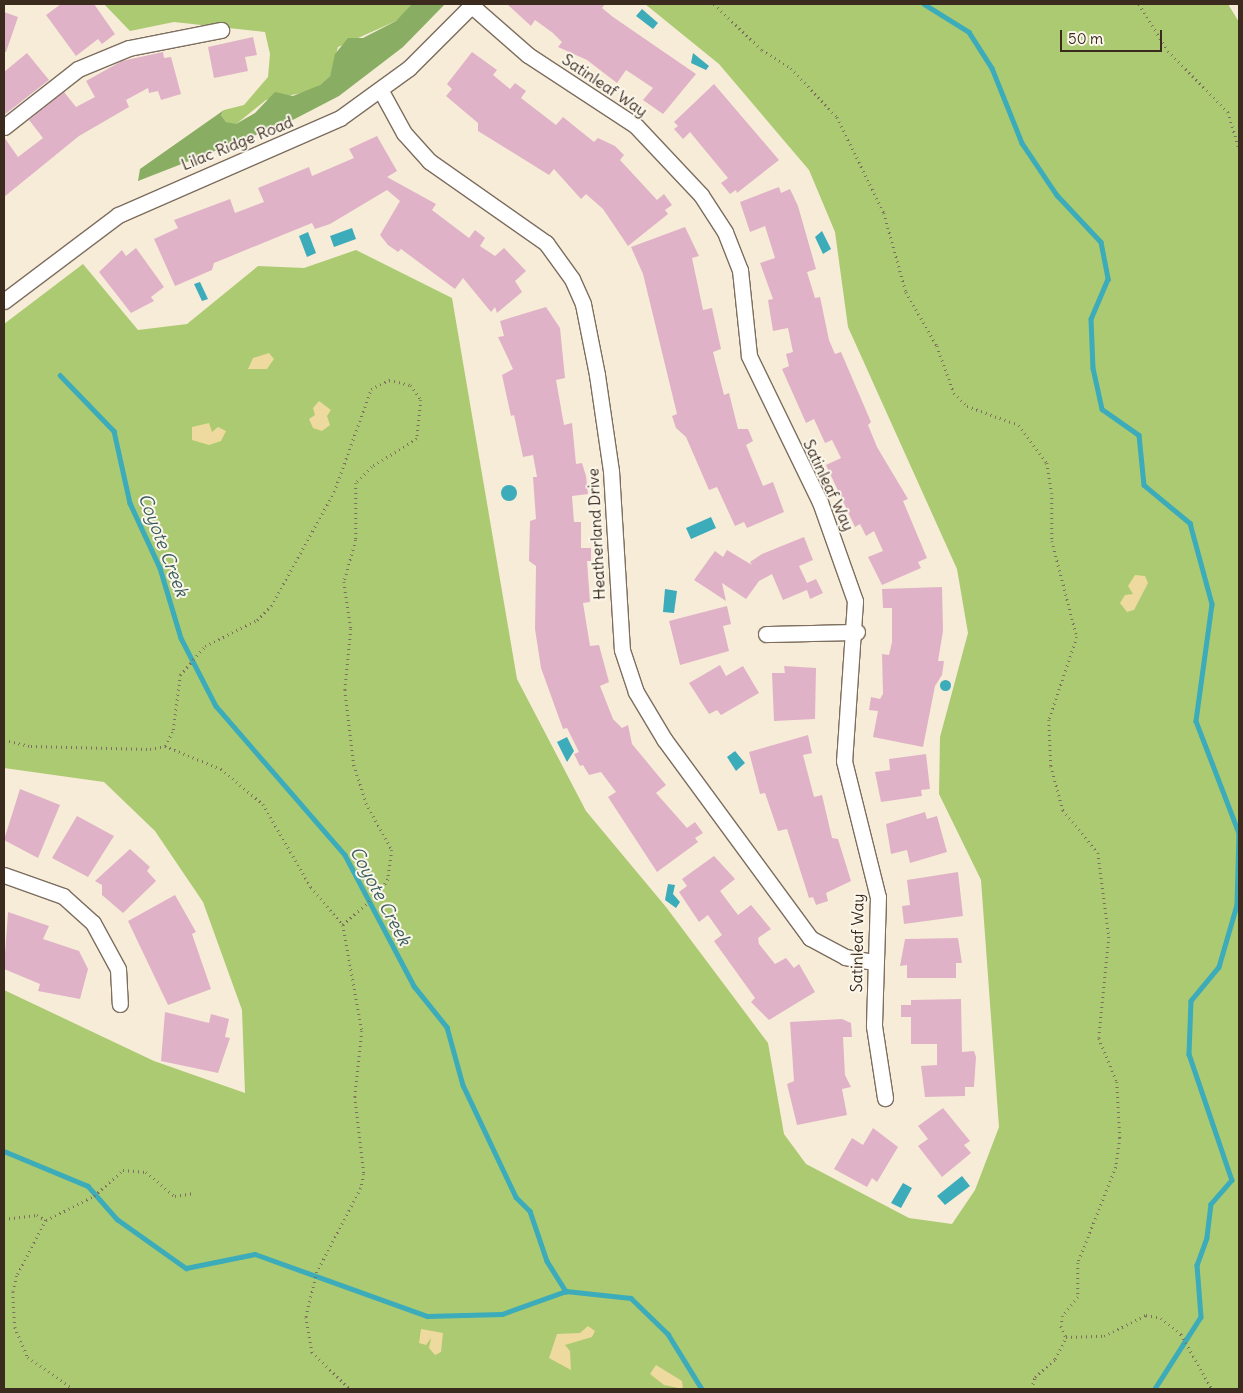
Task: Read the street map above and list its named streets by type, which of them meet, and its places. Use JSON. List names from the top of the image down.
{
  "streets": {
    "street": ["Satinleaf Way", "Lilac Ridge Road", "Heatherland Drive"]
  },
  "crossings": [
    ["Satinleaf Way", "Lilac Ridge Road"],
    ["Satinleaf Way", "Heatherland Drive"],
    ["Lilac Ridge Road", "Heatherland Drive"]
  ],
  "water": ["Coyote Creek"],
  "scale_bar": "50 m"
}
